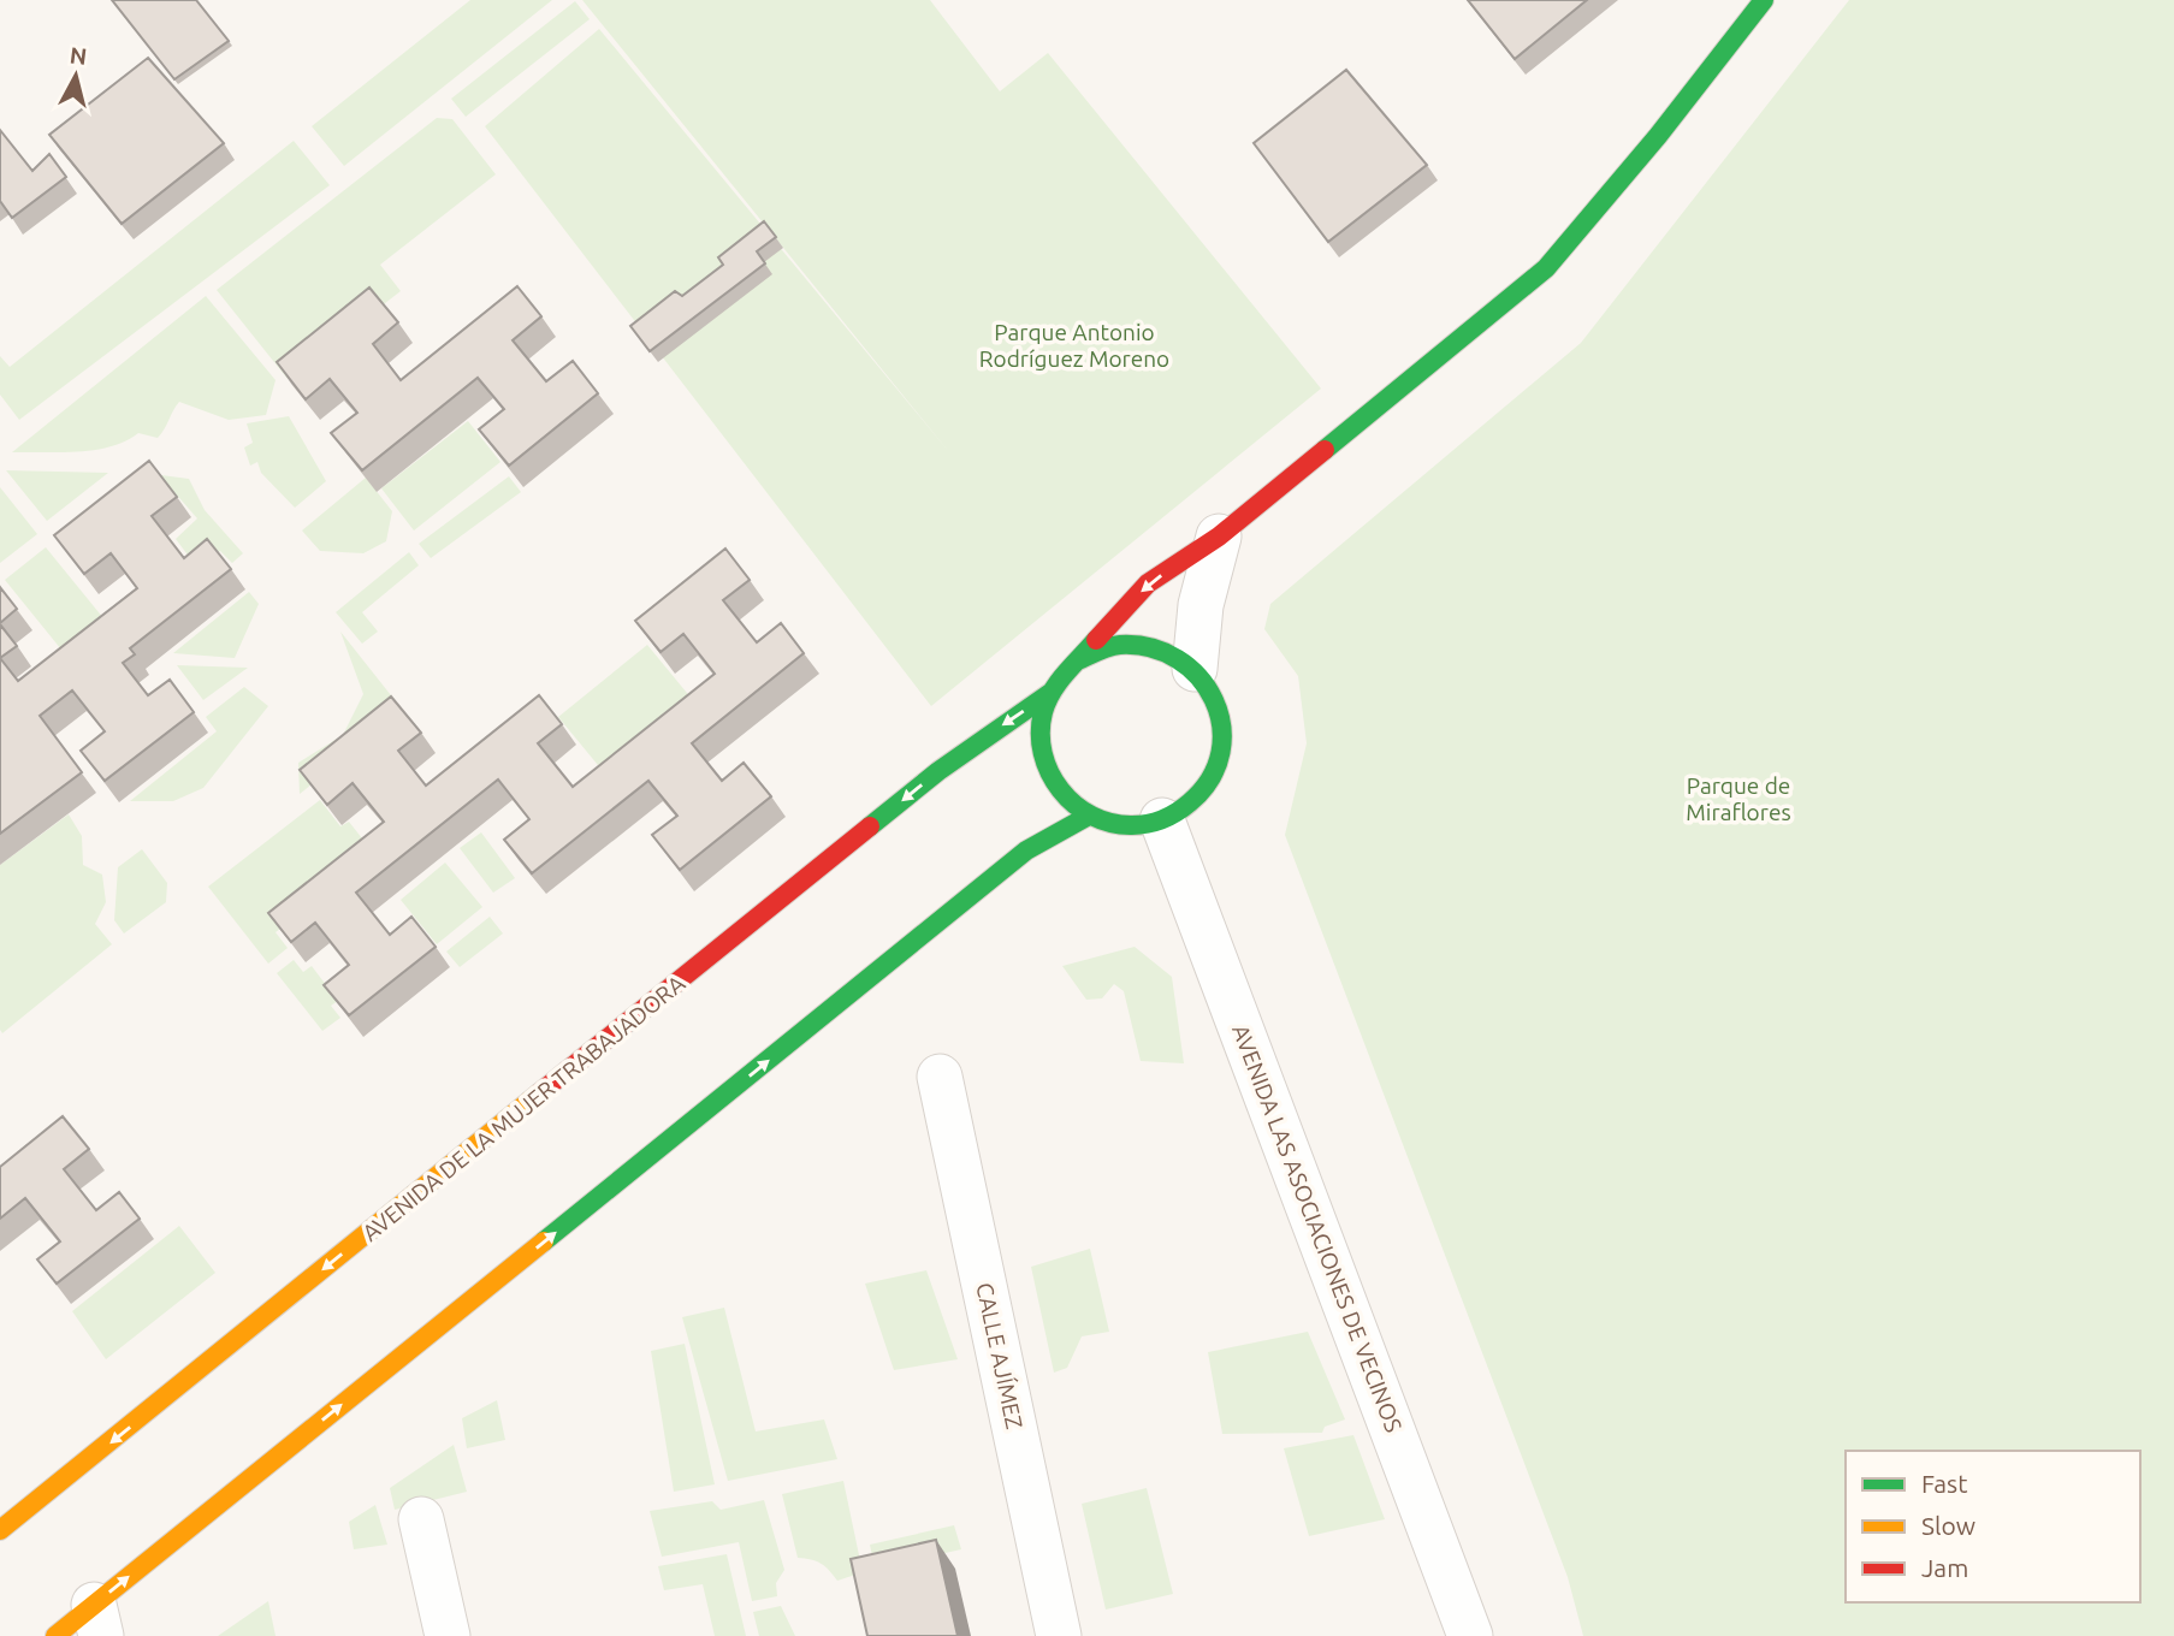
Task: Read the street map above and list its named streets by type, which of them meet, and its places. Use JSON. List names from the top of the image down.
{
  "streets": {
    "street": ["AVENIDA DE LA MUJER TRABAJADORA", "AVENIDA LAS ASOCIACIONES DE VECINOS", "CALLE AJÍMEZ"]
  },
  "crossings": [
    ["AVENIDA DE LA MUJER TRABAJADORA", "AVENIDA LAS ASOCIACIONES DE VECINOS"]
  ],
  "parks": ["Parque Antonio Rodríguez Moreno", "Parque de Miraflores"],
  "legend": ["Fast", "Slow", "Jam"],
  "north": "top"
}
